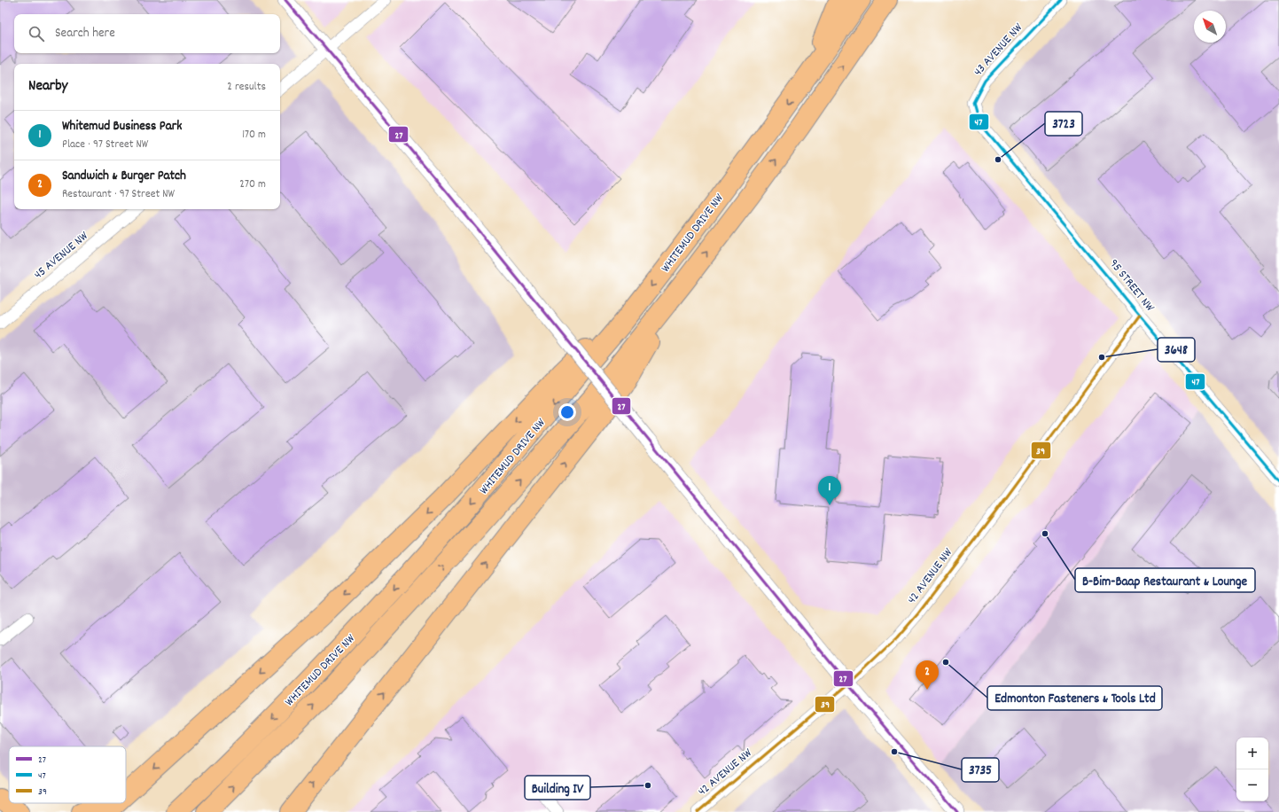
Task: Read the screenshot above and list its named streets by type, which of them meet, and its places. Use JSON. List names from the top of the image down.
{
  "streets": {
    "highway": ["WHITEMUD DRIVE NW"],
    "street": [
      "43 AVENUE NW",
      "45 AVENUE NW",
      "95 STREET NW",
      "42 AVENUE NW"
    ]
  },
  "crossings": [
    ["43 AVENUE NW", "95 STREET NW"],
    ["95 STREET NW", "42 AVENUE NW"]
  ],
  "places": [
    "3723",
    "3648",
    "B-Bim-Baap Restaurant & Lounge",
    "Edmonton Fasteners & Tools Ltd",
    "3735",
    "Building IV"
  ],
  "lines": ["transit line 27", "transit line 47", "transit line 39"],
  "legend": ["27", "47", "39"],
  "north": "top left",
  "page": {
    "search": "Search here",
    "heading": ["Nearby", "2 results"],
    "list": [
      {
        "mark": "1",
        "name": "Whitemud Business Park",
        "note": "Place · 97 Street NW",
        "value": "170 m"
      },
      {
        "mark": "2",
        "name": "Sandwich & Burger Patch",
        "note": "Restaurant · 97 Street NW",
        "value": "270 m"
      }
    ],
    "pins": ["1", "2"],
    "map_buttons": ["+", "−"]
  }
}
